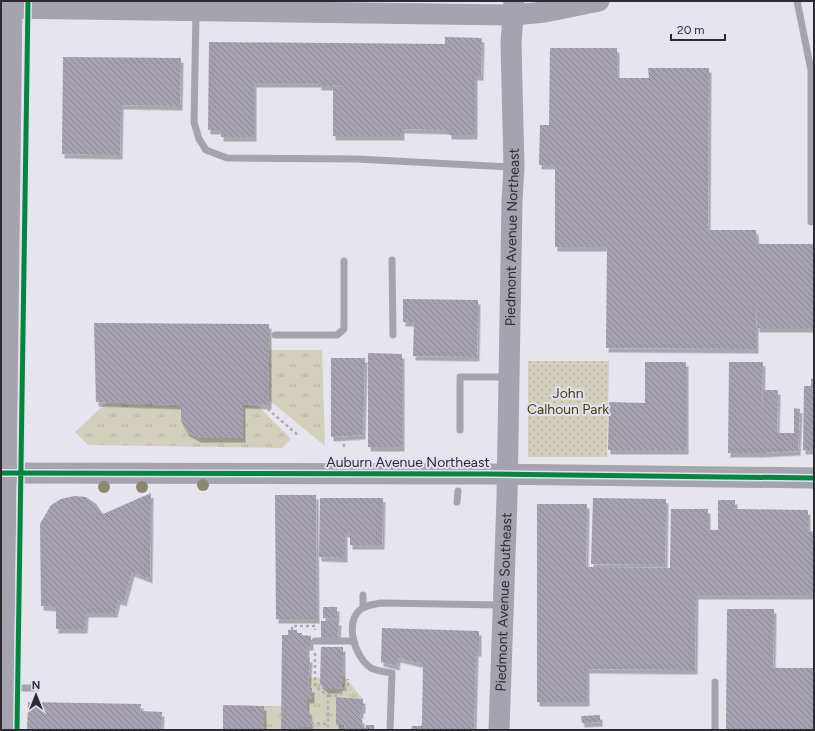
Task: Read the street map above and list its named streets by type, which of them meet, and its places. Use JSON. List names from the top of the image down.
{
  "streets": {
    "main road": ["Piedmont Avenue Northeast", "Auburn Avenue Northeast", "Piedmont Avenue Southeast"]
  },
  "crossings": [
    ["Piedmont Avenue Northeast", "Auburn Avenue Northeast"],
    ["Piedmont Avenue Northeast", "Piedmont Avenue Southeast"],
    ["Auburn Avenue Northeast", "Piedmont Avenue Southeast"]
  ],
  "parks": ["John Calhoun Park"],
  "scale_bar": "20 m",
  "north": "top"
}
